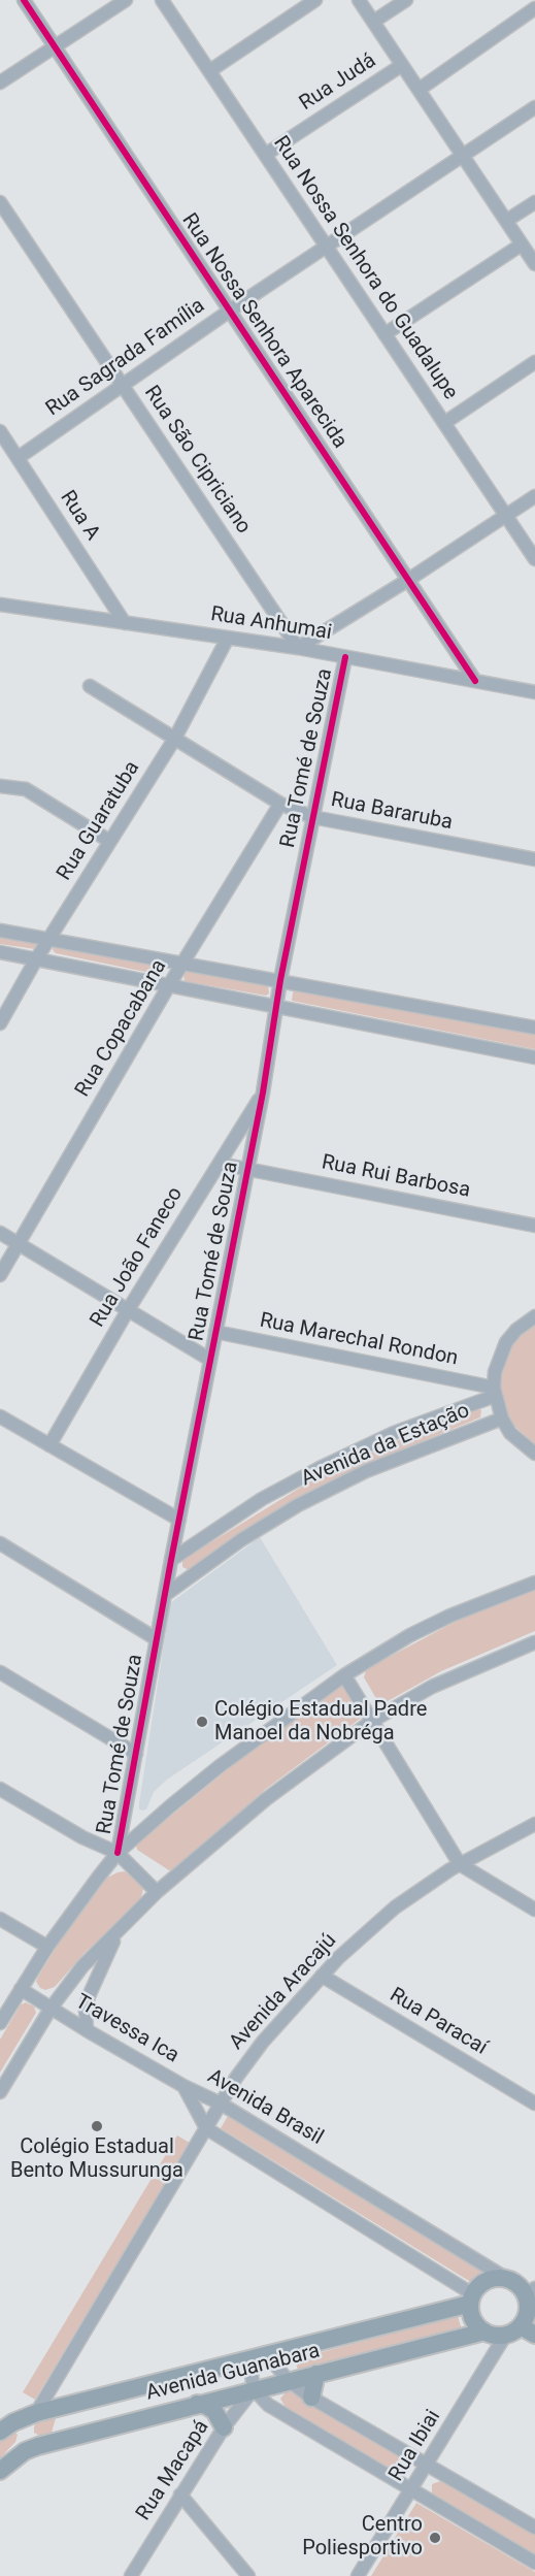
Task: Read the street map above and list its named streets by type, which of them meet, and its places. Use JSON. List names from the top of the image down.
{
  "streets": {
    "main road": ["Avenida Guanabara"],
    "street": [
      "Rua Judá",
      "Rua Nossa Senhora do Guadalupe",
      "Rua Nossa Senhora Aparecida",
      "Rua Sagrada Família",
      "Rua São Cipriciano",
      "Rua A",
      "Rua Anhumai",
      "Rua Tomé de Souza",
      "Rua Bararuba",
      "Rua Guaratuba",
      "Rua Copacabana",
      "Rua Rui Barbosa",
      "Rua João Faneco",
      "Rua Marechal Rondon",
      "Avenida da Estação",
      "Avenida Aracajú",
      "Rua Paracaí",
      "Travessa Ica",
      "Avenida Brasil",
      "Rua Ibiai",
      "Rua Macapá"
    ]
  },
  "crossings": [
    ["Rua Judá", "Rua Nossa Senhora do Guadalupe"],
    ["Rua Nossa Senhora do Guadalupe", "Rua Sagrada Família"],
    ["Rua Nossa Senhora Aparecida", "Rua Sagrada Família"],
    ["Rua Nossa Senhora Aparecida", "Rua Anhumai"],
    ["Rua Sagrada Família", "Rua São Cipriciano"],
    ["Rua Sagrada Família", "Rua A"],
    ["Rua São Cipriciano", "Rua Anhumai"],
    ["Rua A", "Rua Anhumai"],
    ["Rua Anhumai", "Rua Tomé de Souza"],
    ["Rua Anhumai", "Rua Guaratuba"],
    ["Rua Tomé de Souza", "Rua Bararuba"],
    ["Rua Tomé de Souza", "Rua Rui Barbosa"],
    ["Rua Tomé de Souza", "Rua João Faneco"],
    ["Rua Tomé de Souza", "Rua Marechal Rondon"],
    ["Rua Tomé de Souza", "Avenida da Estação"],
    ["Rua Bararuba", "Rua Guaratuba"],
    ["Rua Bararuba", "Rua Copacabana"],
    ["Rua Rui Barbosa", "Rua João Faneco"],
    ["Rua Marechal Rondon", "Avenida da Estação"],
    ["Avenida Aracajú", "Rua Paracaí"],
    ["Avenida Aracajú", "Avenida Brasil"],
    ["Avenida Aracajú", "Avenida Guanabara"],
    ["Travessa Ica", "Avenida Brasil"],
    ["Avenida Brasil", "Avenida Guanabara"],
    ["Avenida Brasil", "Rua Ibiai"],
    ["Avenida Guanabara", "Rua Ibiai"],
    ["Avenida Guanabara", "Rua Macapá"]
  ],
  "places": ["Colégio Estadual Padre Manoel da Nobréga", "Colégio Estadual Bento Mussurunga", "Centro Poliesportivo"]
}
